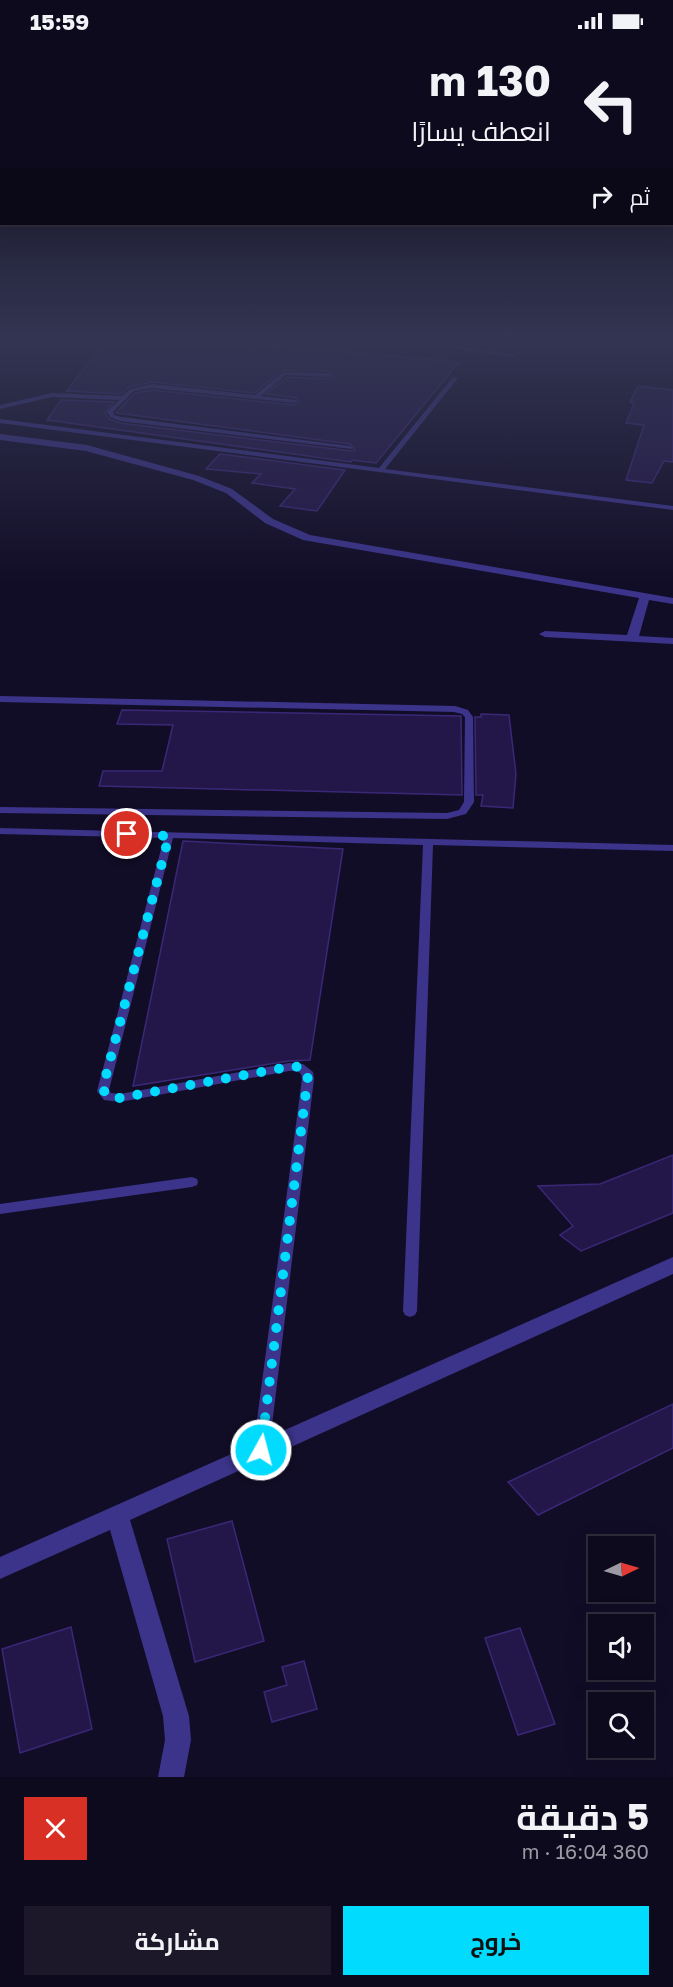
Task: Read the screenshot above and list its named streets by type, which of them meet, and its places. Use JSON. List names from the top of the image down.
{
  "north": "right",
  "page": {
    "status": "15:59",
    "turn": ["130 m", "انعطف يسارًا"],
    "then": "ثم",
    "heading": ["5 دقيقة", "360 m · 16:04"],
    "buttons": ["خروج", "مشاركة"]
  }
}
